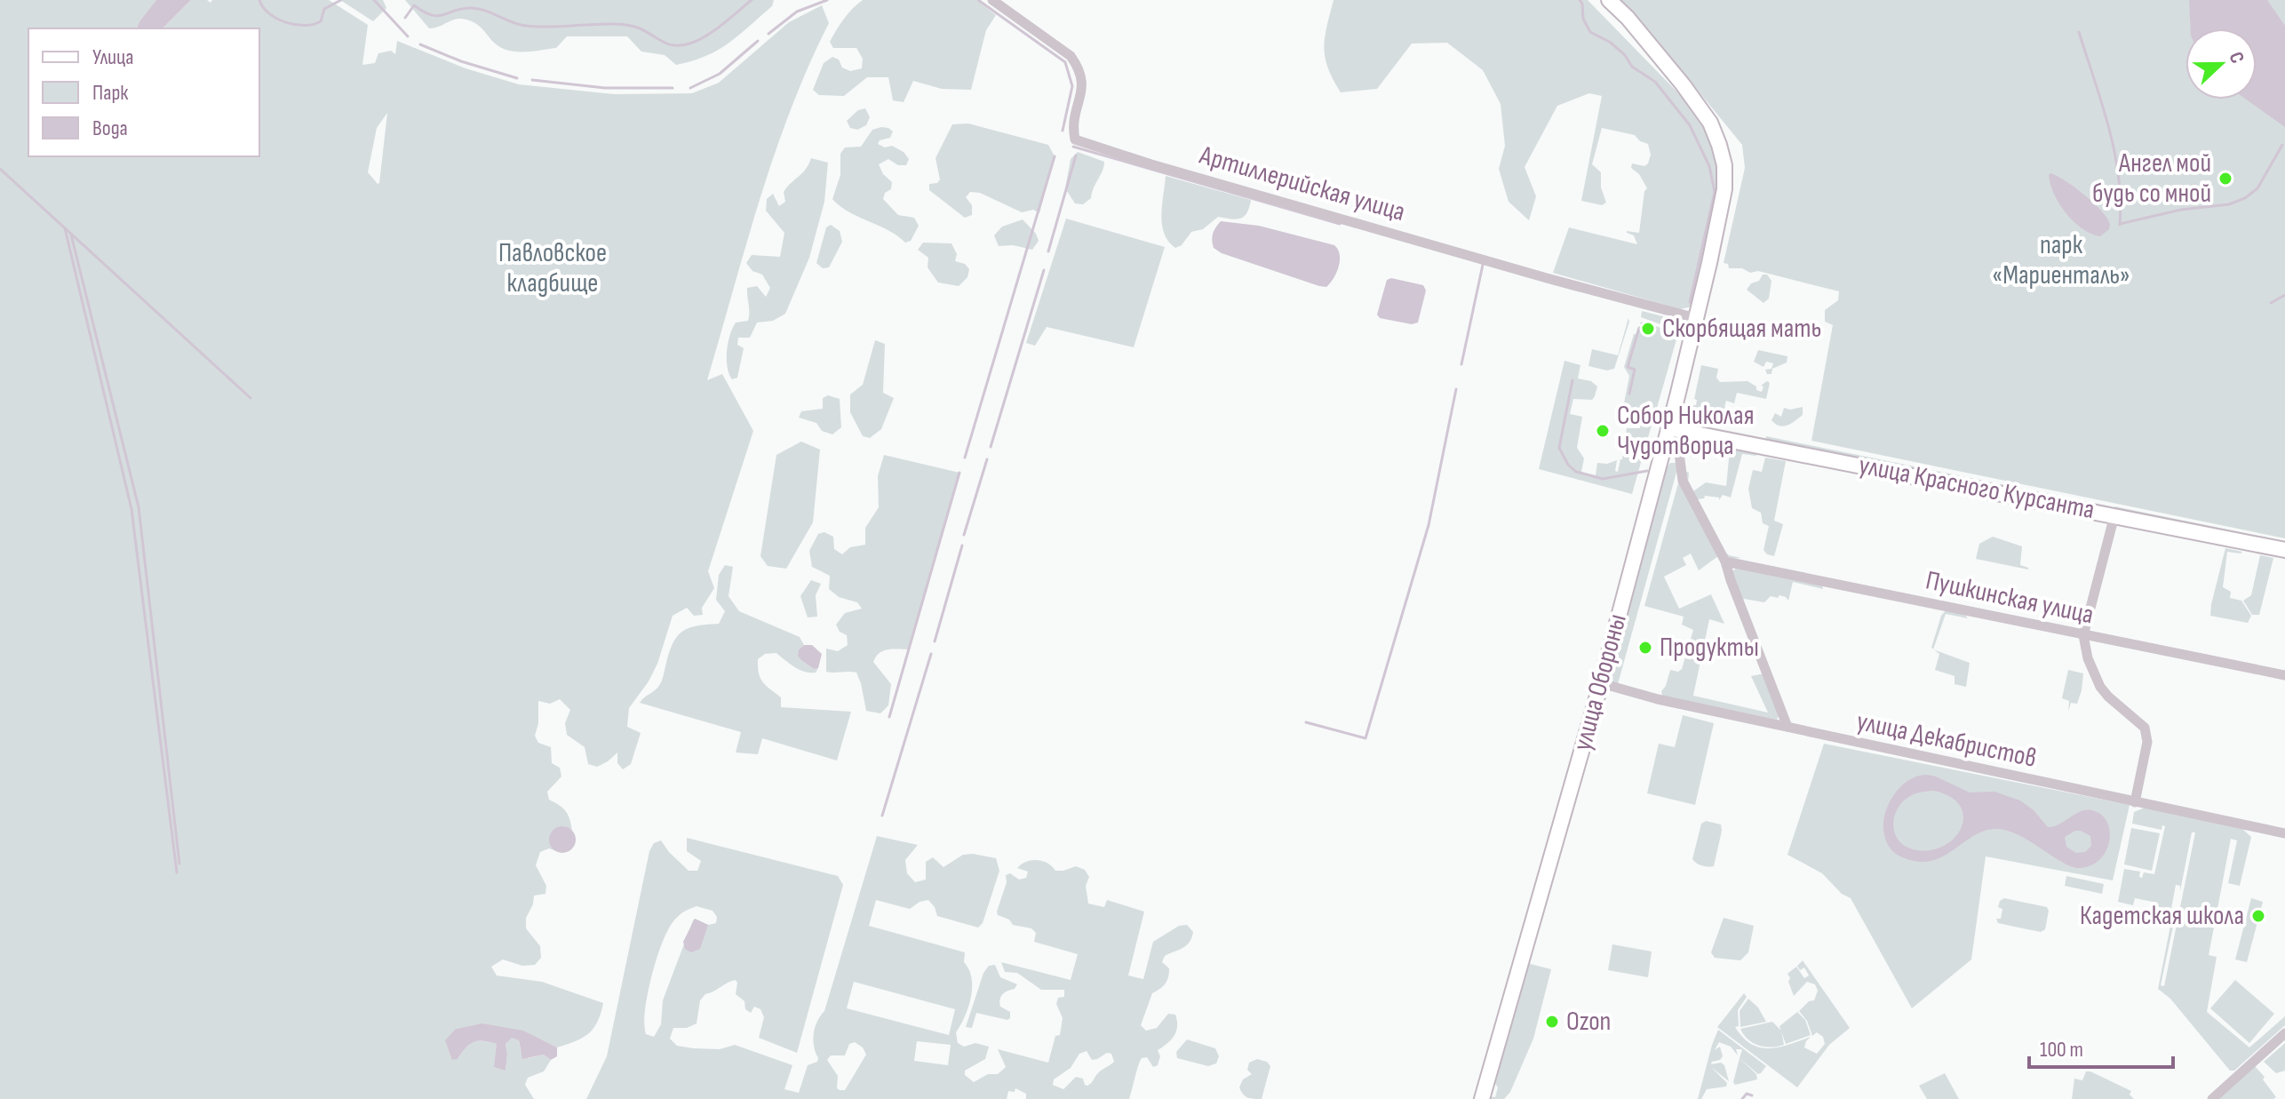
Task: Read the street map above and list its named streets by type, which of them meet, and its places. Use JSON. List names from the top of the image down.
{
  "streets": {
    "street": [
      "Артиллерийская улица",
      "улица Красного Курсанта",
      "Пушкинская улица",
      "улица Обороны",
      "улица Декабристов"
    ]
  },
  "crossings": [
    ["Артиллерийская улица", "улица Обороны"],
    ["улица Красного Курсанта", "улица Обороны"],
    ["улица Обороны", "улица Декабристов"]
  ],
  "parks": ["парк «Мариенталь»", "Павловское кладбище"],
  "places": [
    "Ангел мой будь со мной",
    "Скорбящая мать",
    "Собор Николая Чудотворца",
    "Продукты",
    "Кадетская школа",
    "Ozon"
  ],
  "legend": ["Улица", "Парк", "Вода"],
  "scale_bar": "100 m",
  "north": "right"
}
